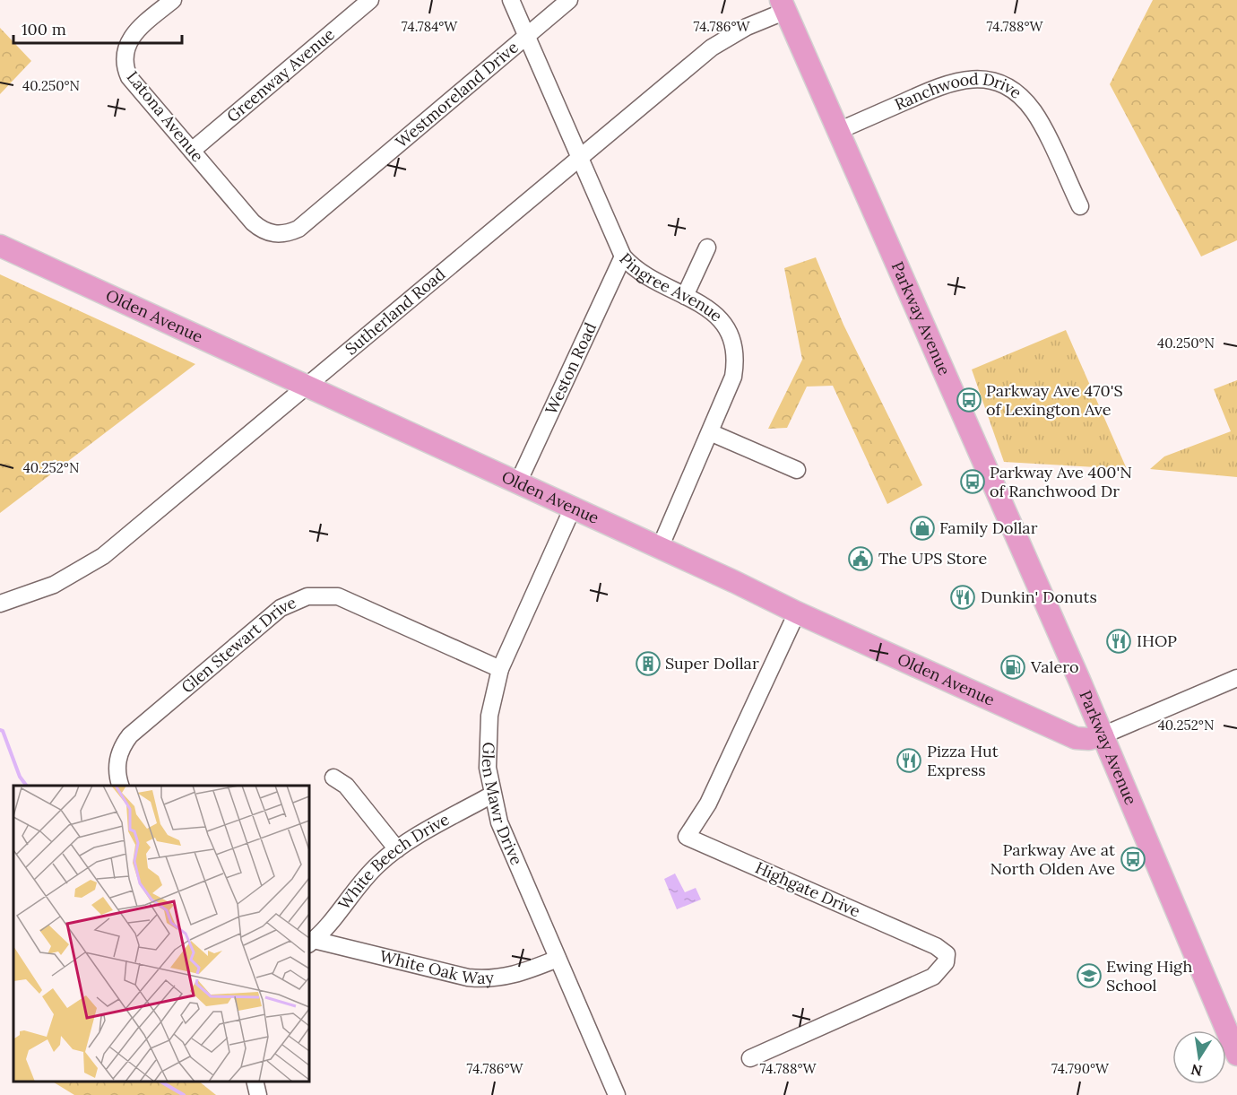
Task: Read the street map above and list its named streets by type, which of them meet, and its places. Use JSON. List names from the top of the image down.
{
  "streets": {
    "main road": ["Olden Avenue", "Parkway Avenue"],
    "street": [
      "Greenway Avenue",
      "Westmoreland Drive",
      "Ranchwood Drive",
      "Latona Avenue",
      "Pingree Avenue",
      "Sutherland Road",
      "Weston Road",
      "Glen Stewart Drive",
      "Glen Mawr Drive",
      "White Beech Drive",
      "Highgate Drive",
      "White Oak Way"
    ]
  },
  "crossings": [
    ["Greenway Avenue", "Latona Avenue"],
    ["Westmoreland Drive", "Latona Avenue"],
    ["Westmoreland Drive", "Pingree Avenue"],
    ["Ranchwood Drive", "Parkway Avenue"],
    ["Pingree Avenue", "Sutherland Road"],
    ["Pingree Avenue", "Olden Avenue"],
    ["Pingree Avenue", "Weston Road"],
    ["Sutherland Road", "Olden Avenue"],
    ["Sutherland Road", "Parkway Avenue"],
    ["Olden Avenue", "Parkway Avenue"],
    ["Olden Avenue", "Weston Road"],
    ["Olden Avenue", "Glen Mawr Drive"],
    ["Olden Avenue", "Highgate Drive"],
    ["Glen Stewart Drive", "Glen Mawr Drive"],
    ["Glen Mawr Drive", "White Beech Drive"],
    ["Glen Mawr Drive", "White Oak Way"],
    ["White Beech Drive", "White Oak Way"]
  ],
  "places": {
    "bus stop": ["Parkway Ave 470'S of Lexington Ave", "Parkway Ave 400'N of Ranchwood Dr", "Parkway Ave at North Olden Ave"],
    "shop": ["Family Dollar"],
    "public building": ["The UPS Store"],
    "restaurant": ["Dunkin' Donuts", "IHOP", "Pizza Hut Express"],
    "building": ["Super Dollar"],
    "fuel station": ["Valero"],
    "school or university": ["Ewing High School"]
  },
  "scale_bar": "100 m",
  "north": "bottom",
  "coordinates": [
    "74.784°W",
    "74.786°W",
    "74.788°W",
    "40.250°N",
    "40.252°N",
    "74.790°W"
  ]
}
